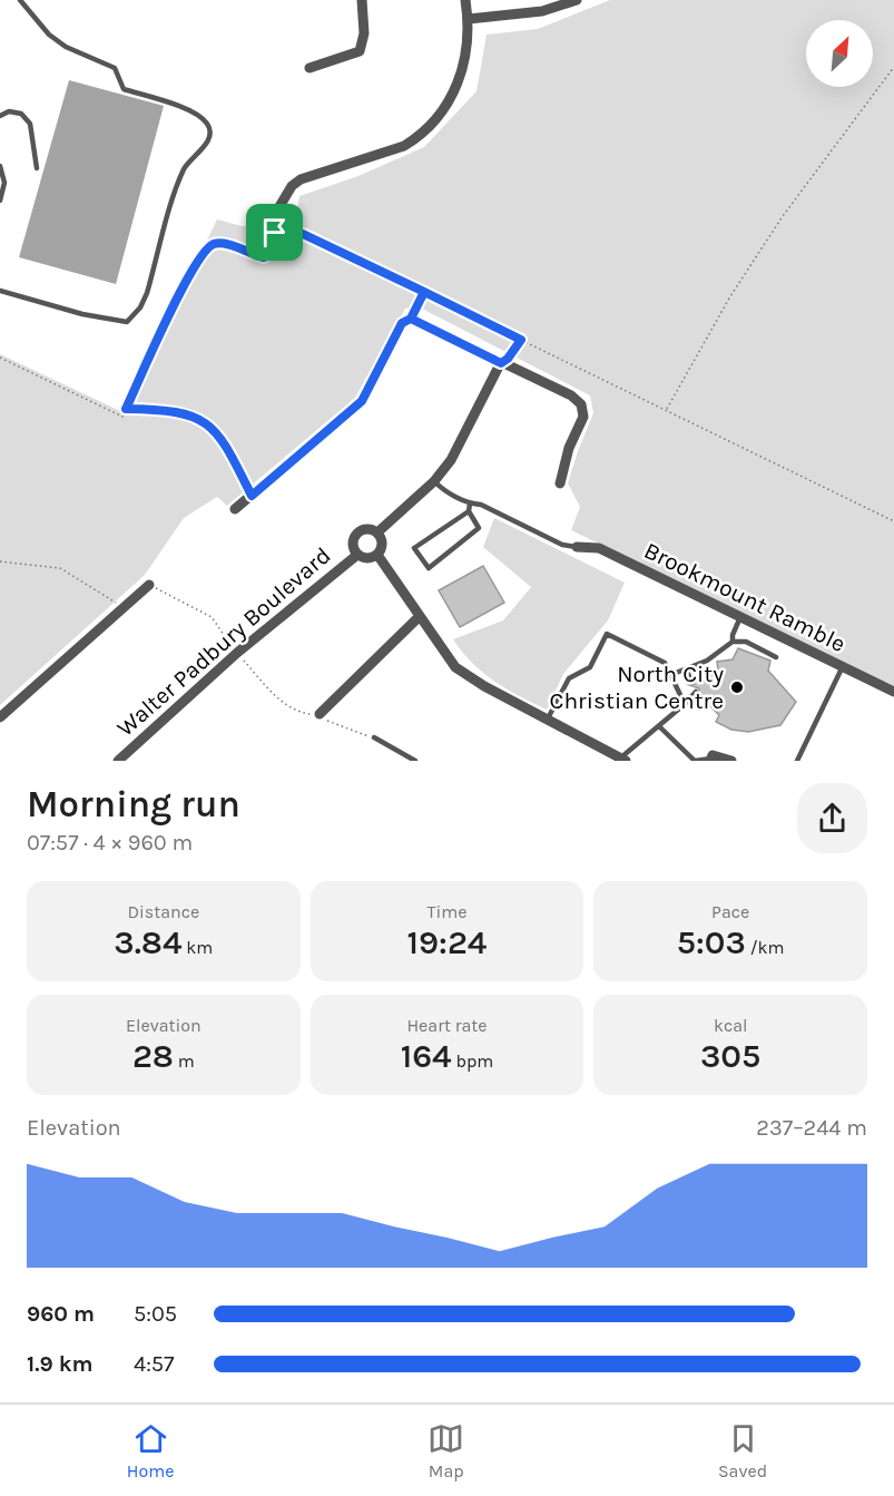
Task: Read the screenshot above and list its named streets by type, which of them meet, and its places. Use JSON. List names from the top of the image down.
{
  "streets": {
    "street": ["Brookmount Ramble", "Walter Padbury Boulevard"]
  },
  "places": ["North City Christian Centre"],
  "north": "top right",
  "page": {
    "heading": ["Morning run", "07:57 · 4 × 960 m"],
    "stats": [
      ["Distance", "3.84 km"],
      ["Time", "19:24"],
      ["Pace", "5:03 /km"],
      ["Elevation", "28 m"],
      ["Heart rate", "164 bpm"],
      ["kcal", "305"]
    ],
    "chart": ["Elevation", "237–244 m"],
    "list": [
      {
        "name": "960 m",
        "note": "5:05"
      },
      {
        "name": "1.9 km",
        "note": "4:57"
      }
    ],
    "tabs": ["Home", "Map", "Saved"]
  }
}
